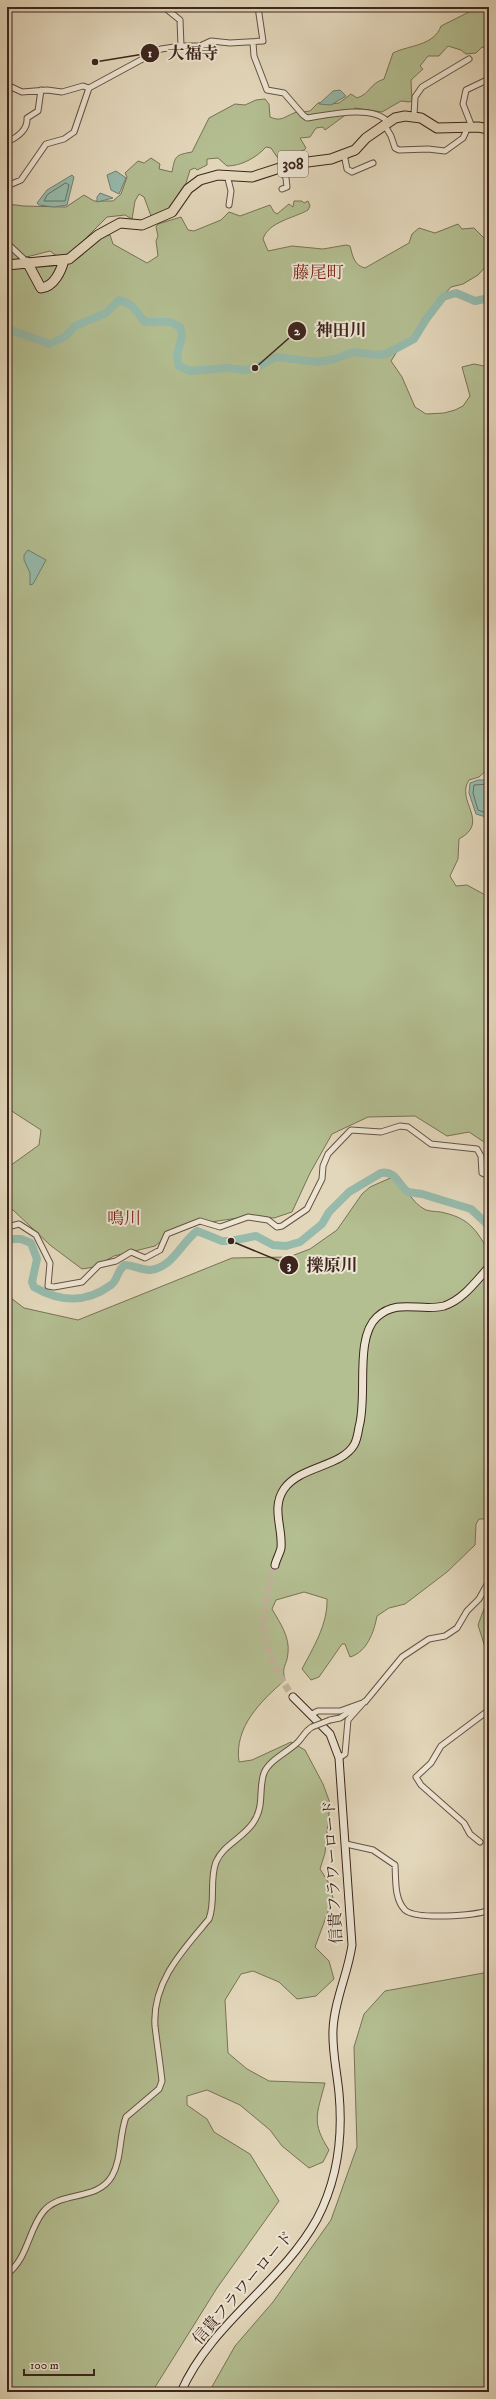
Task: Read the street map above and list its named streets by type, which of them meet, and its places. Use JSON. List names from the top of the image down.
{
  "streets": {
    "highway": ["308"],
    "street": ["信貴フラワーロード"]
  },
  "districts": ["藤尾町", "鳴川"],
  "places": ["大福寺", "神田川", "擽原川"],
  "scale_bar": "100 m"
}
